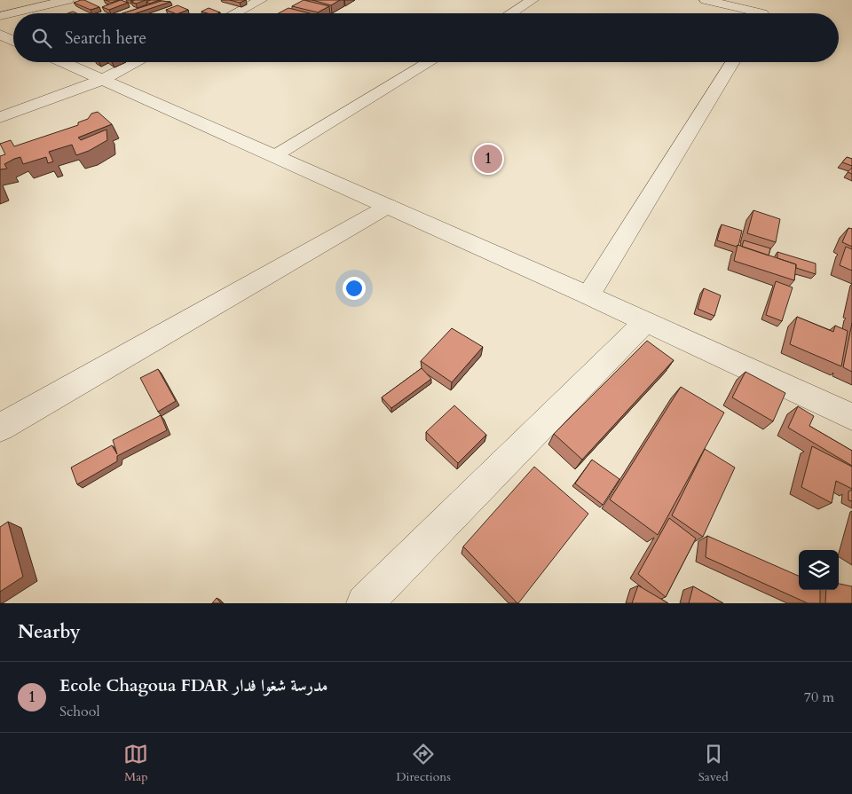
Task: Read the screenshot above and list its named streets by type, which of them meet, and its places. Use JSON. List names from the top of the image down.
{
  "page": {
    "search": "Search here",
    "pins": "1",
    "heading": "Nearby",
    "list": [
      {
        "mark": "1",
        "name": "Ecole Chagoua FDAR مدرسة شغوا فدار",
        "note": "School",
        "value": "70 m"
      }
    ],
    "nav": ["Map", "Directions", "Saved"]
  }
}
